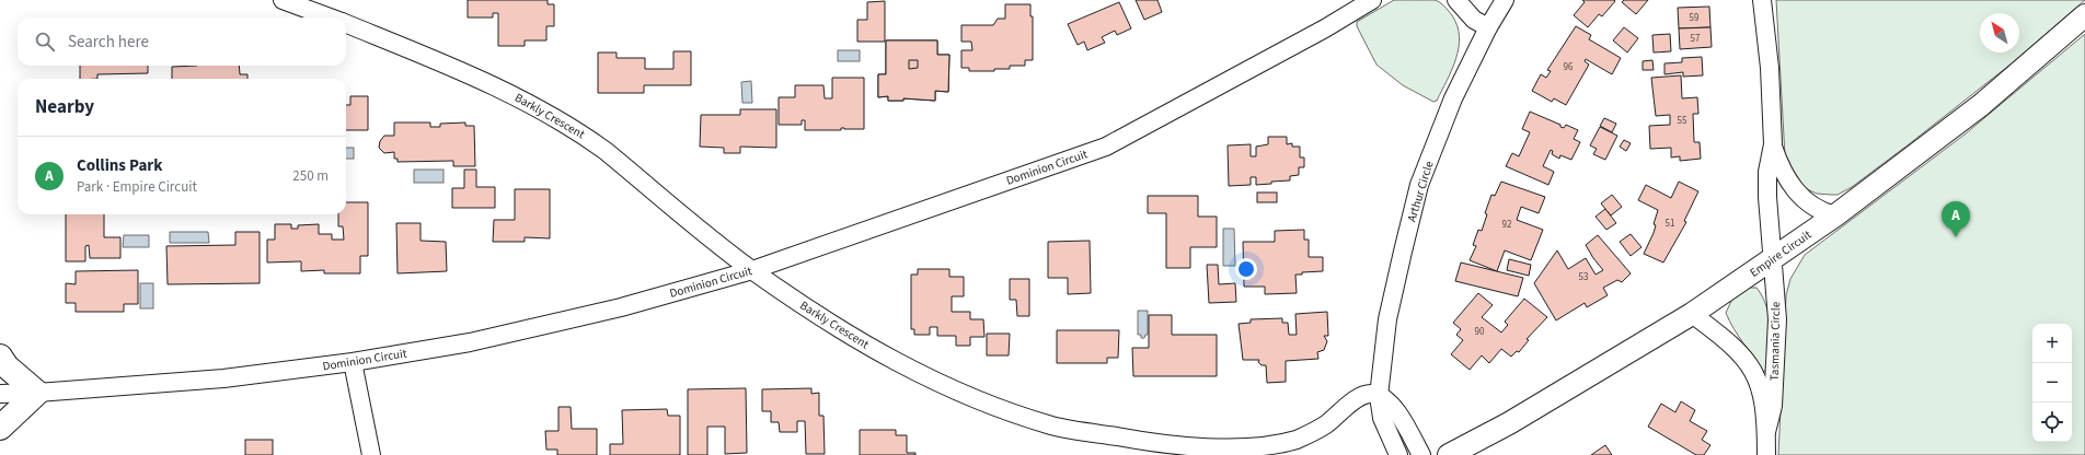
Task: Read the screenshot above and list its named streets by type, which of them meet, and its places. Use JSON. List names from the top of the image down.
{
  "streets": {
    "street": [
      "Barkly Crescent",
      "Dominion Circuit",
      "Arthur Circle",
      "Empire Circuit",
      "Tasmania Circle"
    ]
  },
  "crossings": [
    ["Barkly Crescent", "Dominion Circuit"],
    ["Barkly Crescent", "Arthur Circle"],
    ["Empire Circuit", "Tasmania Circle"]
  ],
  "house_numbers": [
    "59",
    "57",
    "96",
    "55",
    "51",
    "92",
    "53",
    "90"
  ],
  "north": "top left",
  "page": {
    "search": "Search here",
    "heading": "Nearby",
    "list": [
      {
        "mark": "A",
        "name": "Collins Park",
        "note": "Park · Empire Circuit",
        "value": "250 m"
      }
    ],
    "pins": "A",
    "map_buttons": ["+", "−"]
  }
}
